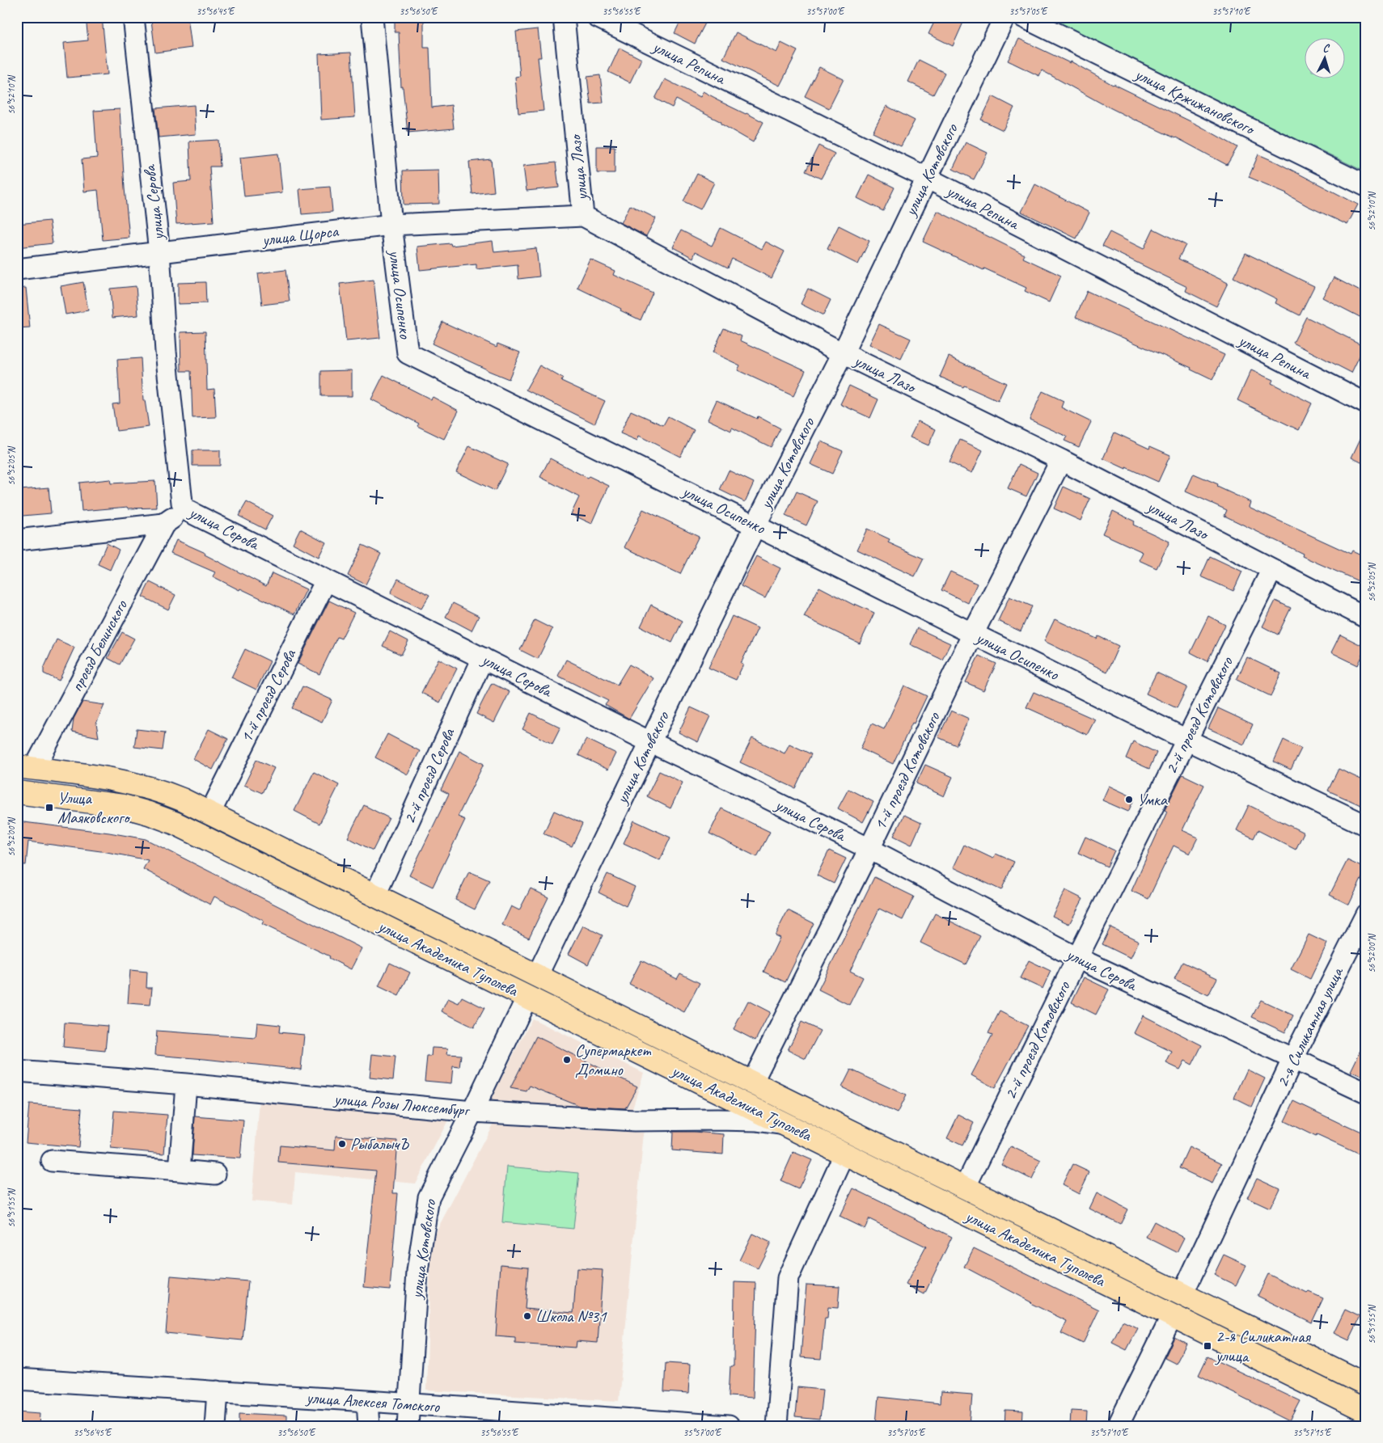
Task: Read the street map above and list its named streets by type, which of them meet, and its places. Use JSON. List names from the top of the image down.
{
  "streets": {
    "main road": ["улица Академика Туполева"],
    "street": [
      "улица Репина",
      "улица Кржижановского",
      "улица Лазо",
      "улица Котовского",
      "улица Серова",
      "улица Щорса",
      "улица Осипенко",
      "проезд Белинского",
      "1-й проезд Серова",
      "2-й проезд Котовского",
      "1-й проезд Котовского",
      "2-й проезд Серова",
      "2-я Силикатная улица",
      "улица Розы Люксембург",
      "улица Алексея Томского"
    ]
  },
  "crossings": [
    ["улица Репина", "улица Котовского"],
    ["улица Лазо", "улица Котовского"],
    ["улица Лазо", "улица Щорса"],
    ["улица Лазо", "2-й проезд Котовского"],
    ["улица Лазо", "1-й проезд Котовского"],
    ["улица Котовского", "улица Серова"],
    ["улица Котовского", "улица Осипенко"],
    ["улица Котовского", "улица Академика Туполева"],
    ["улица Котовского", "улица Розы Люксембург"],
    ["улица Котовского", "улица Алексея Томского"],
    ["улица Серова", "улица Щорса"],
    ["улица Серова", "проезд Белинского"],
    ["улица Серова", "1-й проезд Серова"],
    ["улица Серова", "2-й проезд Котовского"],
    ["улица Серова", "1-й проезд Котовского"],
    ["улица Серова", "2-й проезд Серова"],
    ["улица Серова", "2-я Силикатная улица"],
    ["улица Щорса", "улица Осипенко"],
    ["улица Осипенко", "2-й проезд Котовского"],
    ["улица Осипенко", "1-й проезд Котовского"],
    ["проезд Белинского", "улица Академика Туполева"],
    ["1-й проезд Серова", "улица Академика Туполева"],
    ["2-й проезд Котовского", "улица Академика Туполева"],
    ["1-й проезд Котовского", "улица Академика Туполева"],
    ["2-й проезд Серова", "улица Академика Туполева"],
    ["улица Академика Туполева", "2-я Силикатная улица"],
    ["улица Академика Туполева", "улица Розы Люксембург"]
  ],
  "places": {
    "other": [
      "Умка",
      "Супермаркет Домино",
      "РыбалычЪ",
      "Школа №31"
    ],
    "transit": ["Улица Маяковского", "2-я Силикатная улица"]
  },
  "north": "top",
  "coordinates": [
    "35°56'45\"E",
    "35°56'50\"E",
    "35°56'55\"E",
    "35°57'00\"E",
    "35°57'05\"E",
    "35°57'10\"E",
    "56°52'10\"N",
    "56°52'05\"N",
    "56°52'00\"N",
    "56°51'55\"N",
    "35°57'15\"E"
  ]
}
